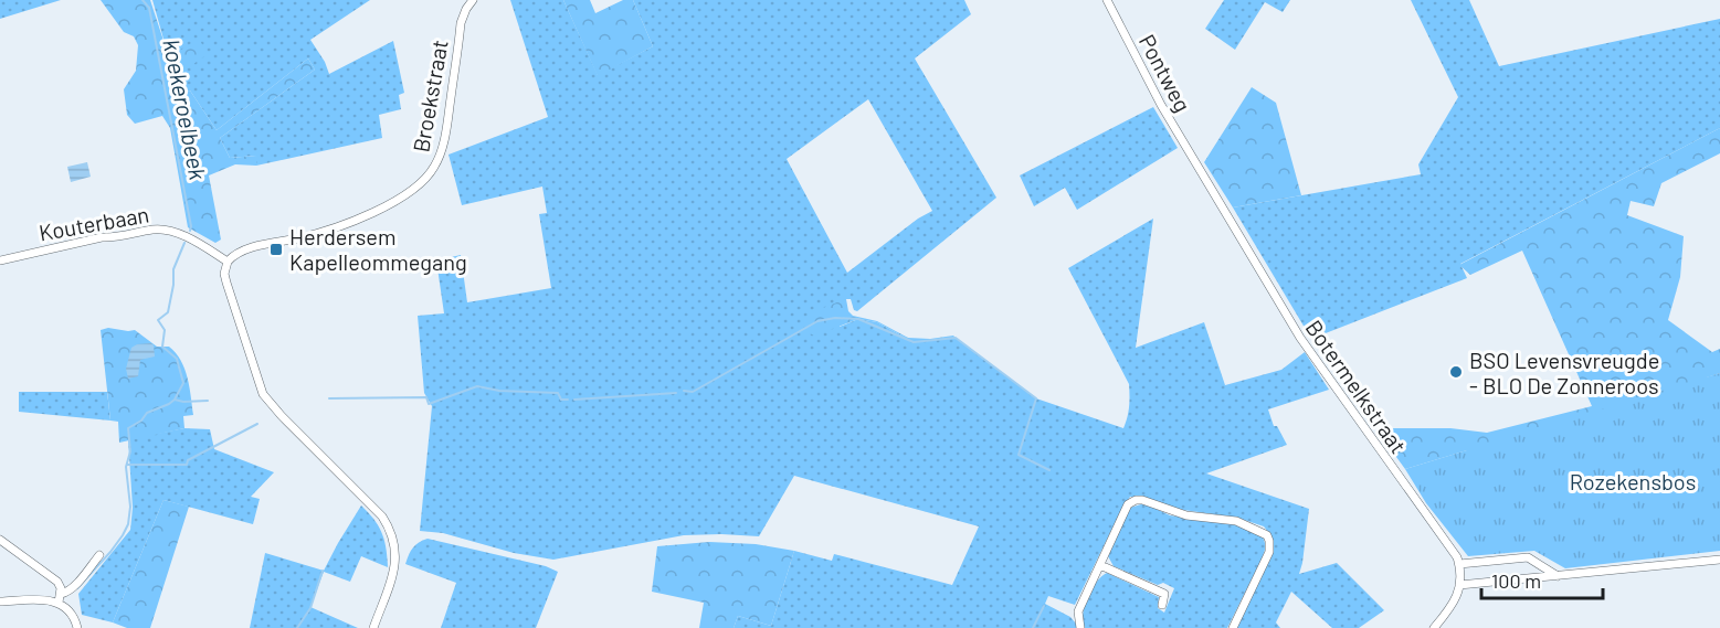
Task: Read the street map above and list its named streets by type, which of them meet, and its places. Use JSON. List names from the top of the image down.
{
  "streets": {
    "street": [
      "Pontweg",
      "Broekstraat",
      "Kouterbaan",
      "Botermelkstraat"
    ]
  },
  "crossings": [
    ["Pontweg", "Botermelkstraat"],
    ["Broekstraat", "Kouterbaan"]
  ],
  "water": ["koekeroelbeek"],
  "parks": ["Rozekensbos"],
  "places": {
    "transit": ["Herdersem Kapelleommegang"],
    "other": ["BSO Levensvreugde - BLO De Zonneroos"]
  },
  "scale_bar": "100 m"
}
